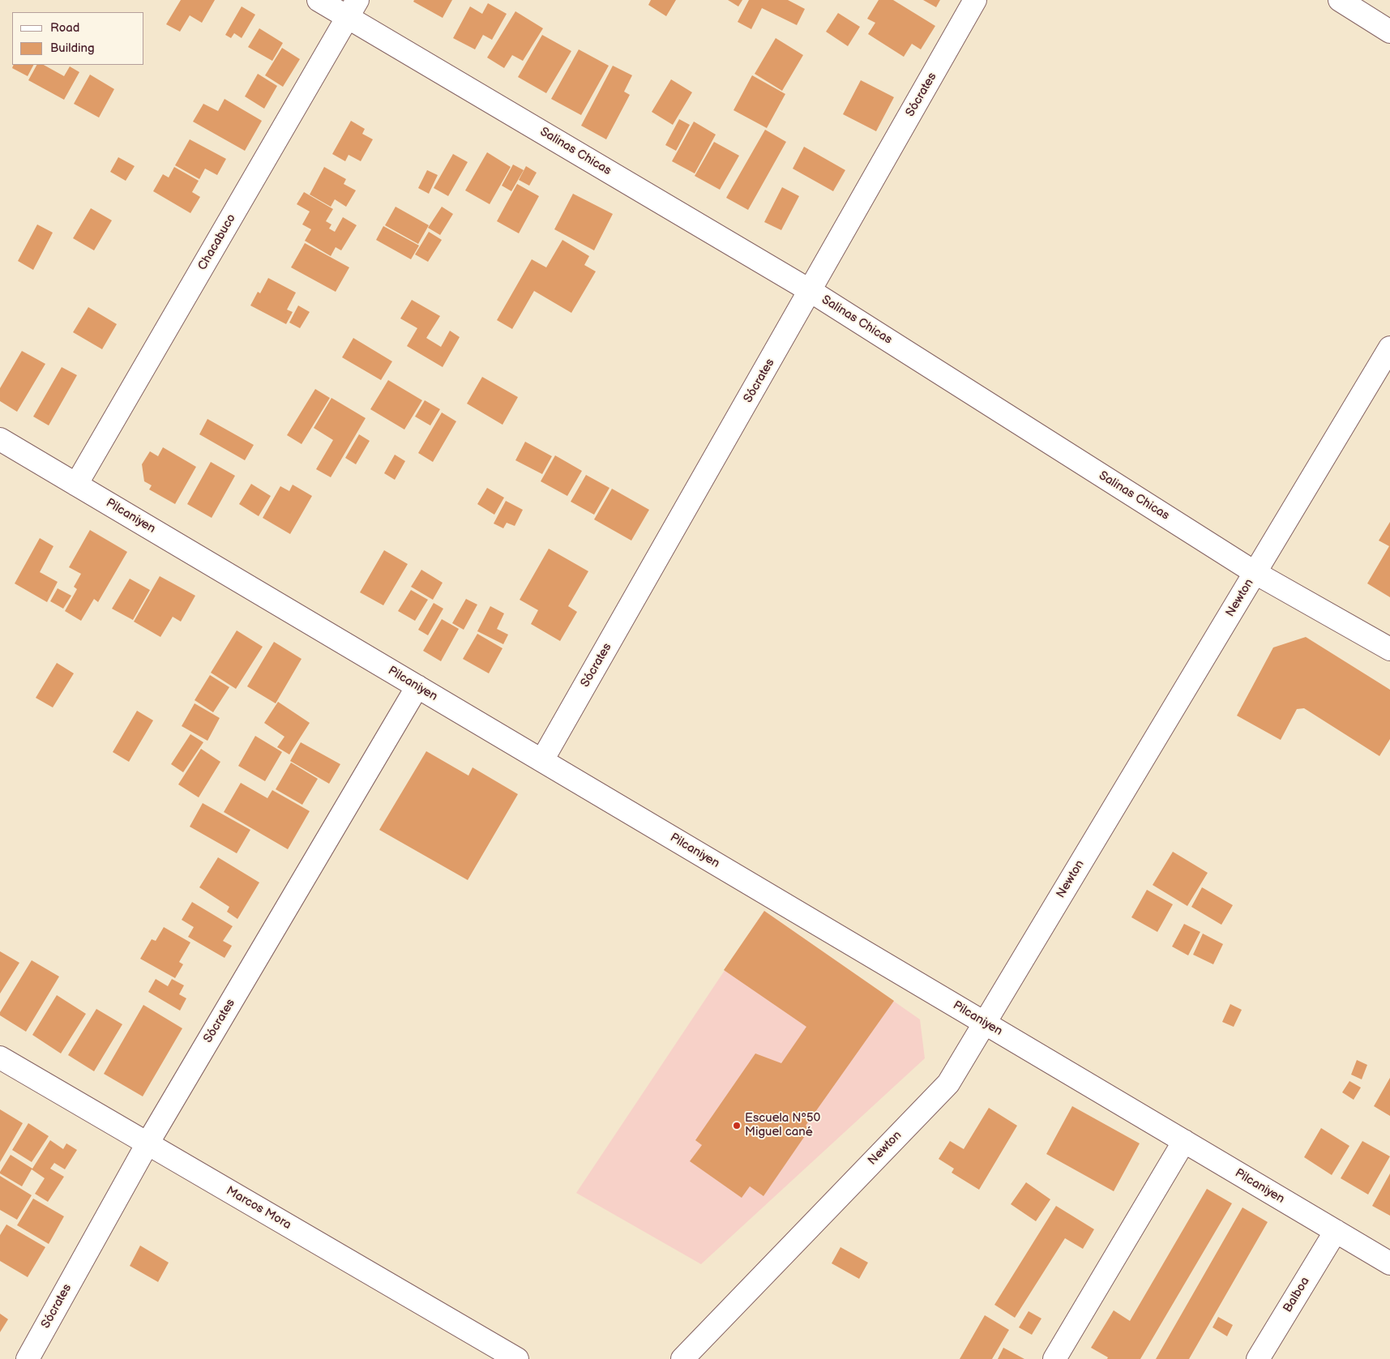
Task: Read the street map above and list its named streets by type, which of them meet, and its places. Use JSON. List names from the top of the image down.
{
  "streets": {
    "street": [
      "Sócrates",
      "Salinas Chicas",
      "Chacabuco",
      "Pilcaniyen",
      "Newton",
      "Marcos Mora",
      "Balboa"
    ]
  },
  "crossings": [
    ["Sócrates", "Salinas Chicas"],
    ["Sócrates", "Pilcaniyen"],
    ["Sócrates", "Marcos Mora"],
    ["Salinas Chicas", "Chacabuco"],
    ["Salinas Chicas", "Newton"],
    ["Chacabuco", "Pilcaniyen"],
    ["Pilcaniyen", "Newton"],
    ["Pilcaniyen", "Balboa"]
  ],
  "places": ["Escuela Nº50 Miguel cané"],
  "legend": ["Road", "Building"]
}
